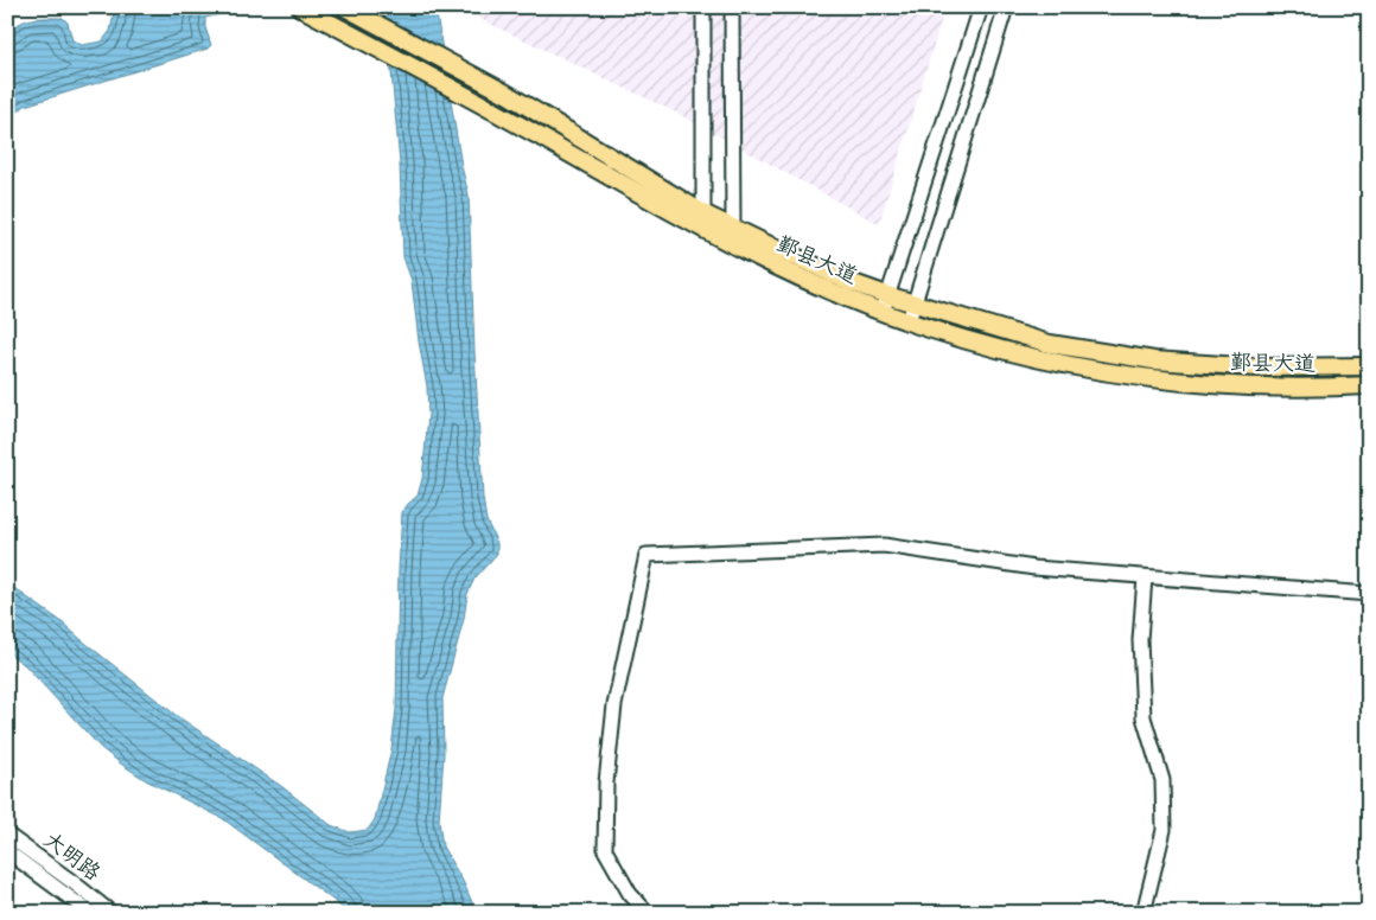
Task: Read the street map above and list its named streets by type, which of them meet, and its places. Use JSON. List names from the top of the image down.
{
  "streets": {
    "main road": ["鄞县大道"],
    "street": ["大明路"]
  }
}
